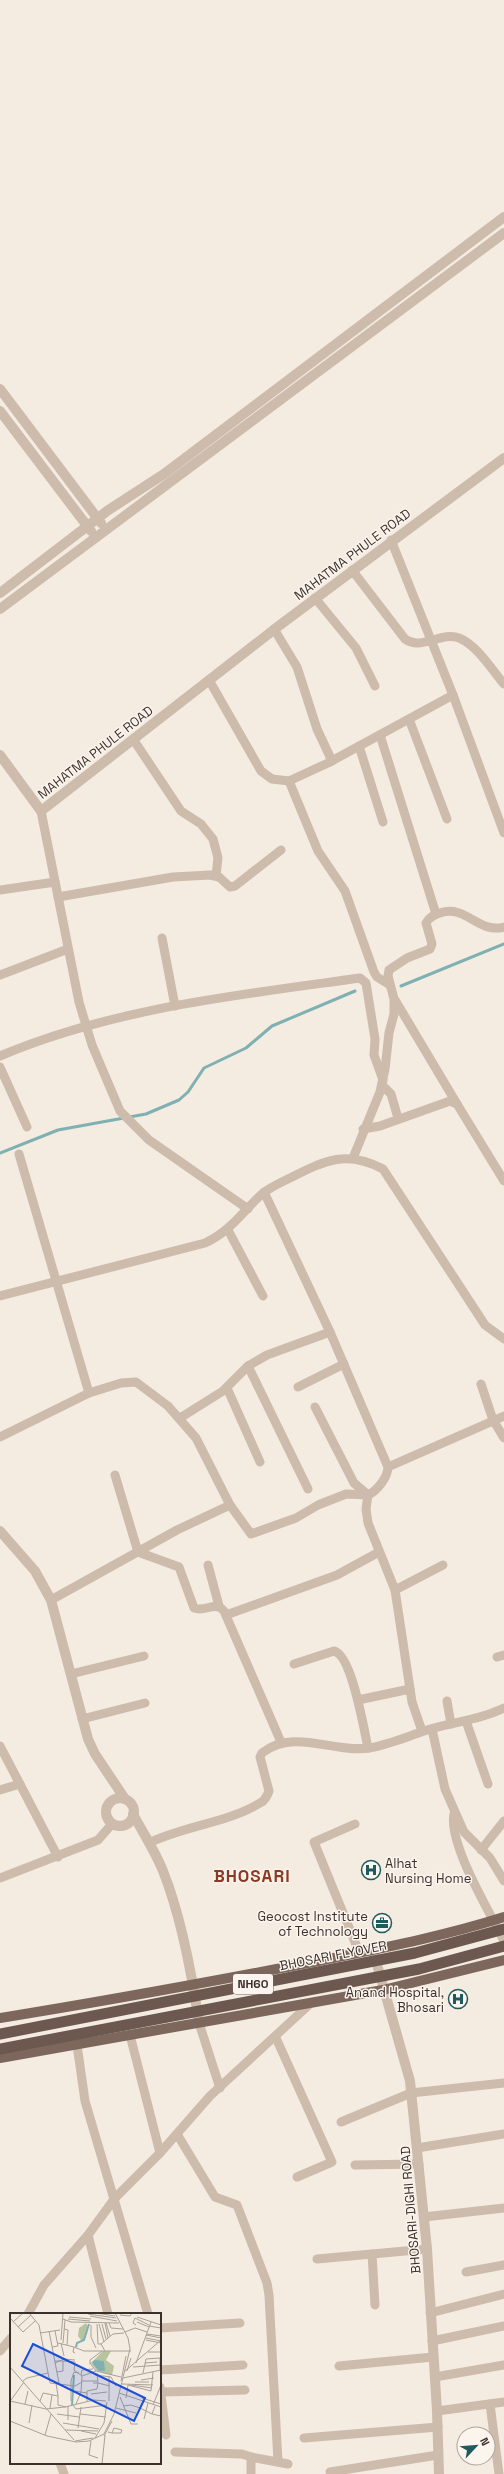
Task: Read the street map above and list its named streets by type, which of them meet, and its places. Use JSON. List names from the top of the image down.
{
  "streets": {
    "highway": ["BHOSARI FLYOVER", "NH60"],
    "street": ["MAHATMA PHULE ROAD", "BHOSARI-DIGHI ROAD"]
  },
  "districts": ["BHOSARI"],
  "places": {
    "hospital": ["Alhat Nursing Home", "Anand Hospital, Bhosari"],
    "office": ["Geocost Institute of Technology"]
  },
  "north": "top right"
}
